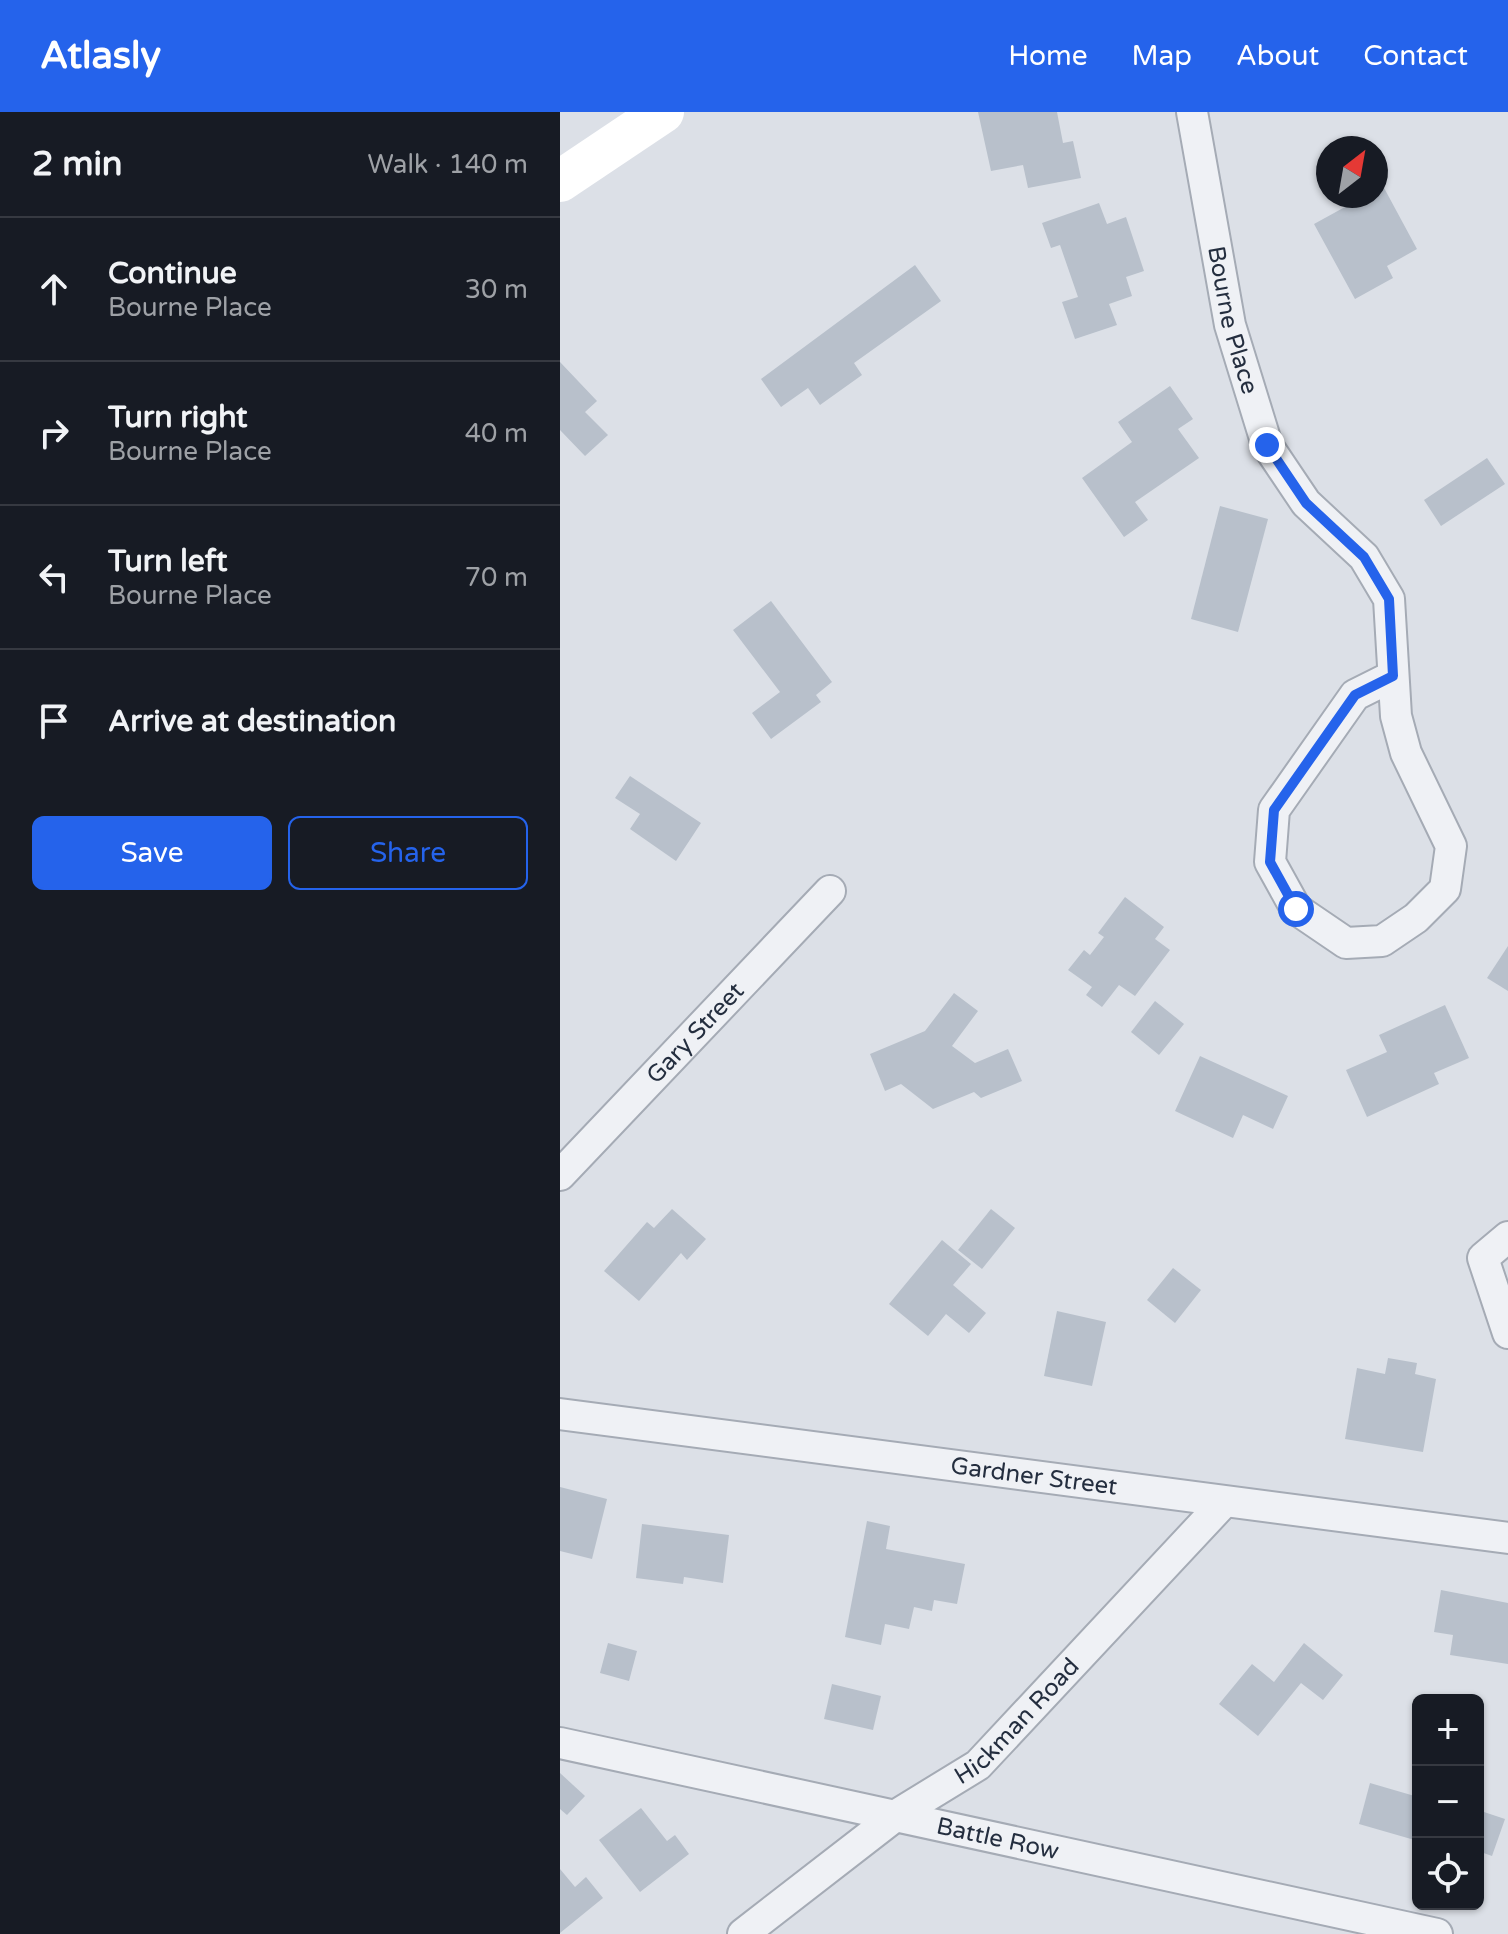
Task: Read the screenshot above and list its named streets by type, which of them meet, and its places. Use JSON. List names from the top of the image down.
{
  "streets": {
    "street": [
      "Bourne Place",
      "Gary Street",
      "Gardner Street",
      "Hickman Road",
      "Battle Row"
    ]
  },
  "crossings": [
    ["Gardner Street", "Hickman Road"],
    ["Hickman Road", "Battle Row"]
  ],
  "north": "top right",
  "page": {
    "header": "Atlasly",
    "nav": [
      "Home",
      "Map",
      "About",
      "Contact"
    ],
    "heading": ["2 min", "Walk · 140 m"],
    "list": [
      ["Continue", "Bourne Place", "30 m"],
      ["Turn right", "Bourne Place", "40 m"],
      ["Turn left", "Bourne Place", "70 m"],
      "Arrive at destination"
    ],
    "buttons": ["Save", "Share"],
    "map_buttons": ["+", "−"]
  }
}
